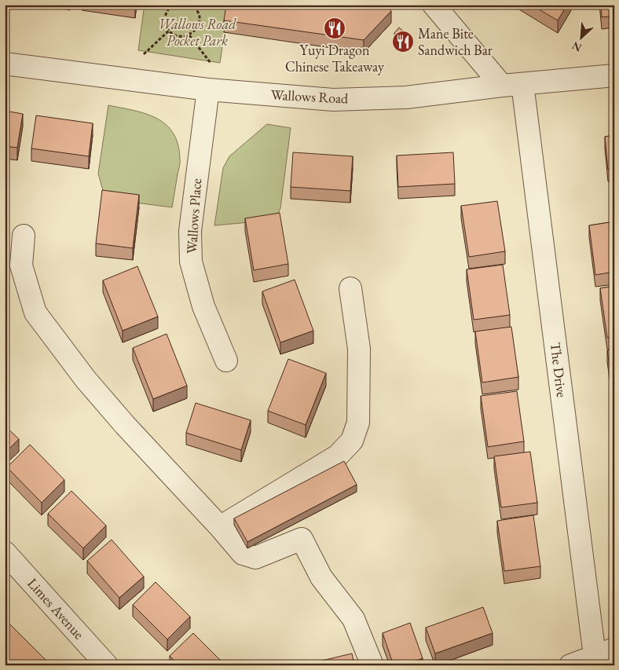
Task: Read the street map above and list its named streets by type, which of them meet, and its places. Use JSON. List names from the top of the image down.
{
  "streets": {
    "street": [
      "Wallows Road",
      "Wallows Place",
      "The Drive",
      "Limes Avenue"
    ]
  },
  "crossings": [
    ["Wallows Road", "Wallows Place"],
    ["Wallows Road", "The Drive"]
  ],
  "parks": ["Wallows Road Pocket Park"],
  "places": {
    "restaurant": ["Yuyi Dragon Chinese Takeaway", "Mane Bite Sandwich Bar"]
  },
  "north": "bottom left"
}
